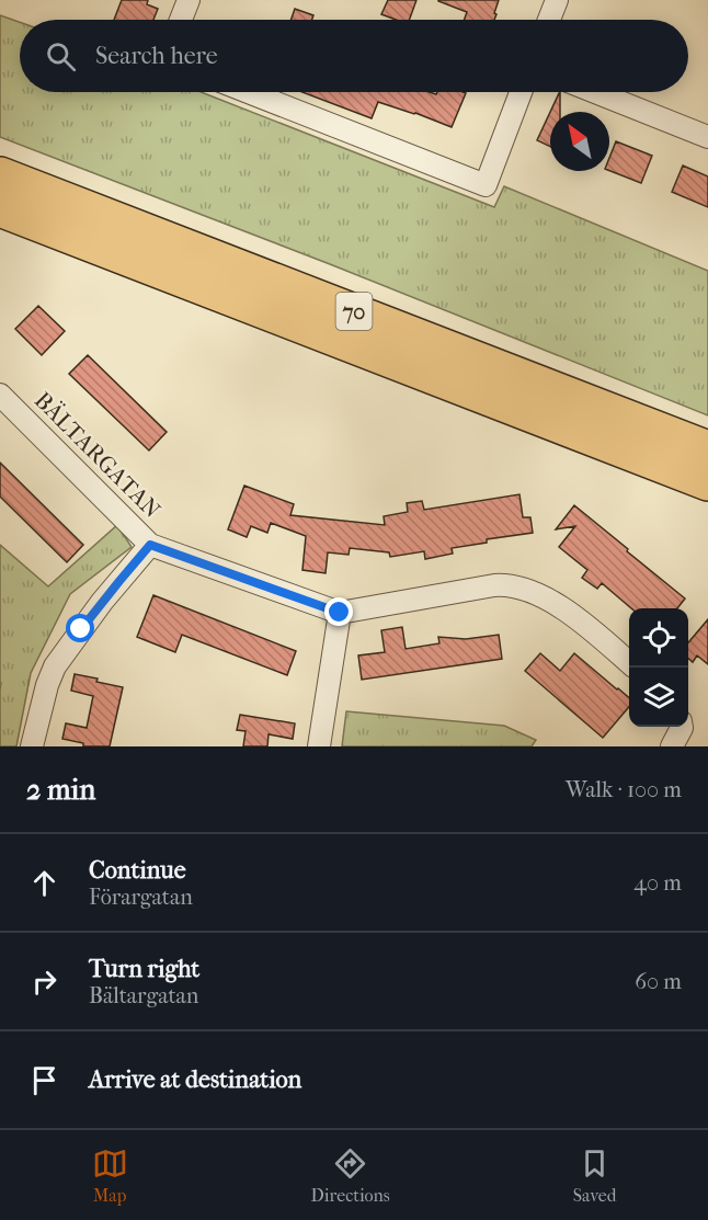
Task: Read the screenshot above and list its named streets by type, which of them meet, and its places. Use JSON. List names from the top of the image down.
{
  "streets": {
    "highway": ["70"],
    "street": ["BÄLTARGATAN"]
  },
  "north": "top left",
  "page": {
    "search": "Search here",
    "heading": ["2 min", "Walk · 100 m"],
    "list": [
      ["Continue", "Förargatan", "40 m"],
      ["Turn right", "Bältargatan", "60 m"],
      "Arrive at destination"
    ],
    "nav": ["Map", "Directions", "Saved"]
  }
}
